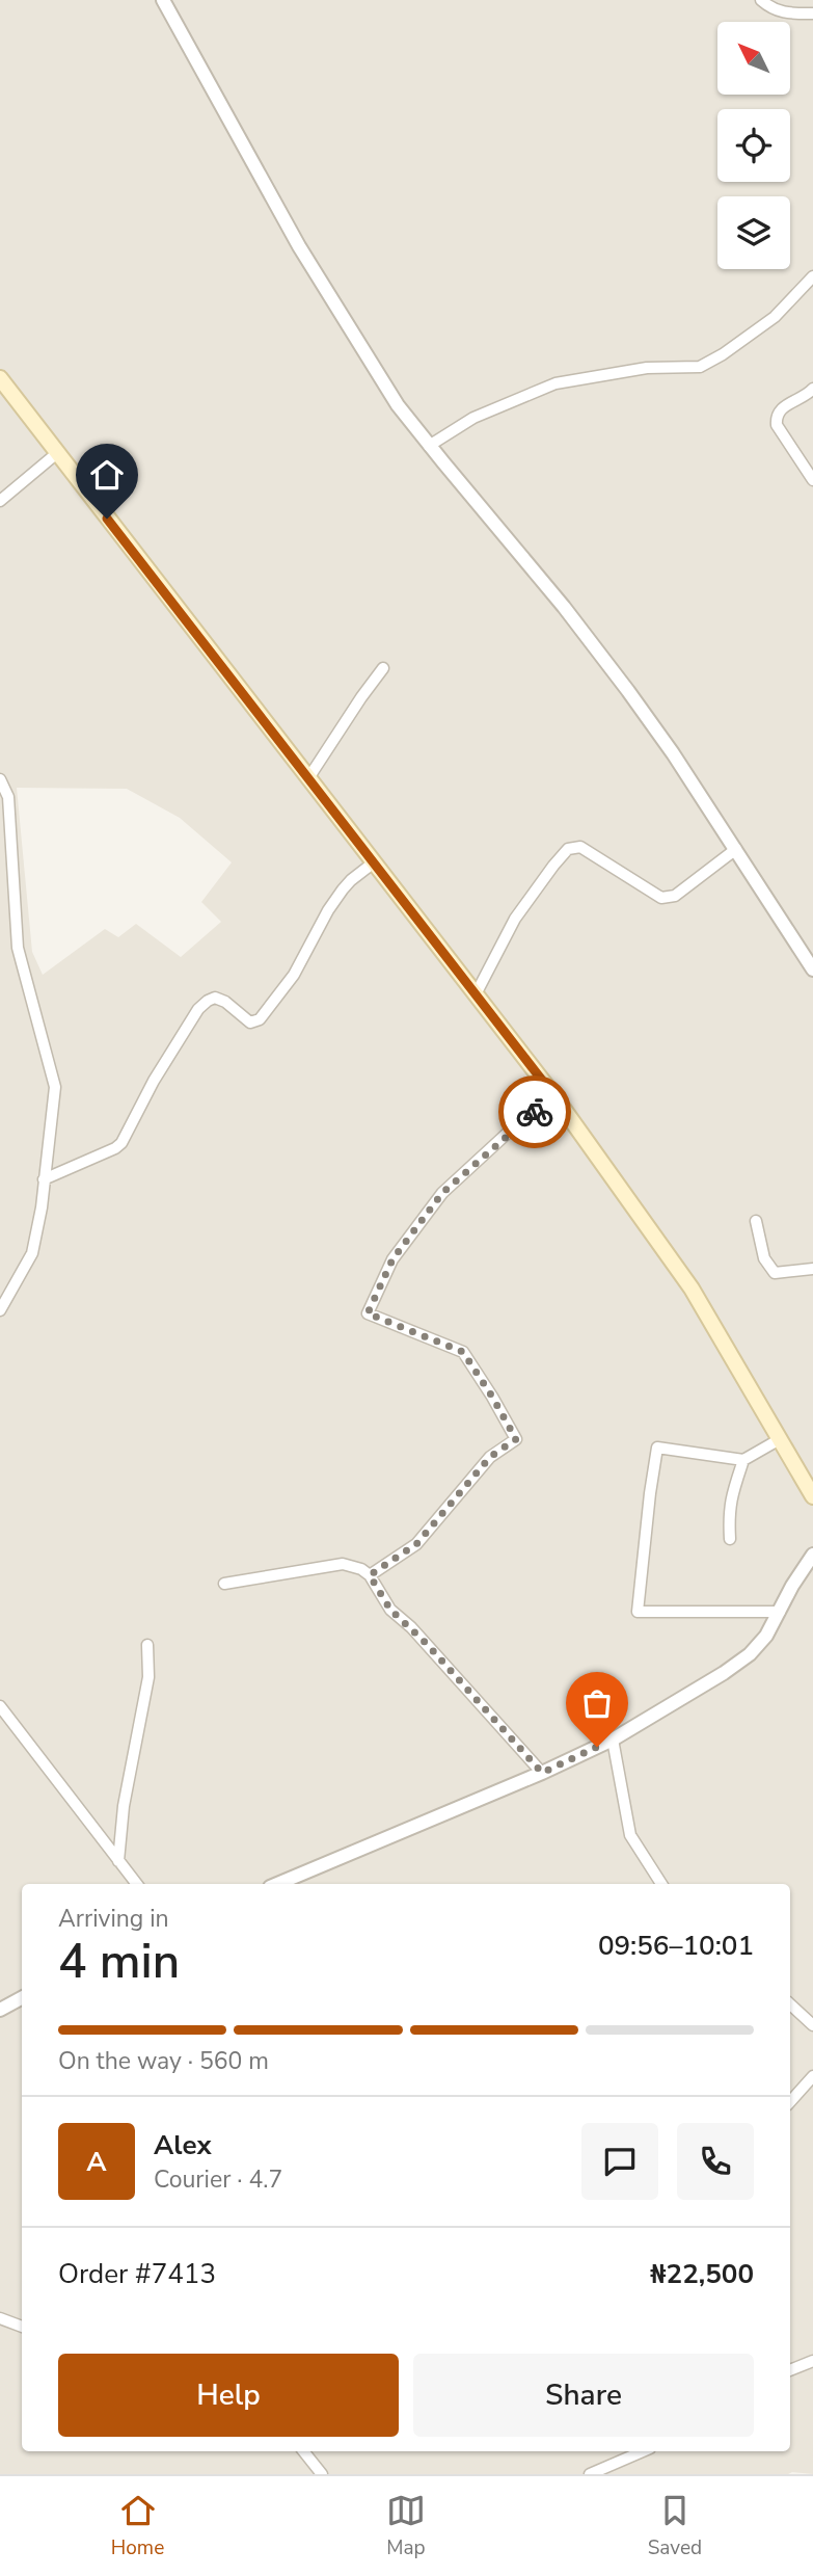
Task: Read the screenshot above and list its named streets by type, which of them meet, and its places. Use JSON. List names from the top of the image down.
{
  "north": "top left",
  "page": {
    "heading": ["4 min", "Arriving in", "09:56–10:01"],
    "panel": [
      "Alex",
      "Courier · 4.7",
      "Order #7413",
      "₦22,500"
    ],
    "bar": "On the way · 560 m",
    "round": "A",
    "buttons": ["Help", "Share"],
    "tabs": ["Home", "Map", "Saved"]
  }
}
